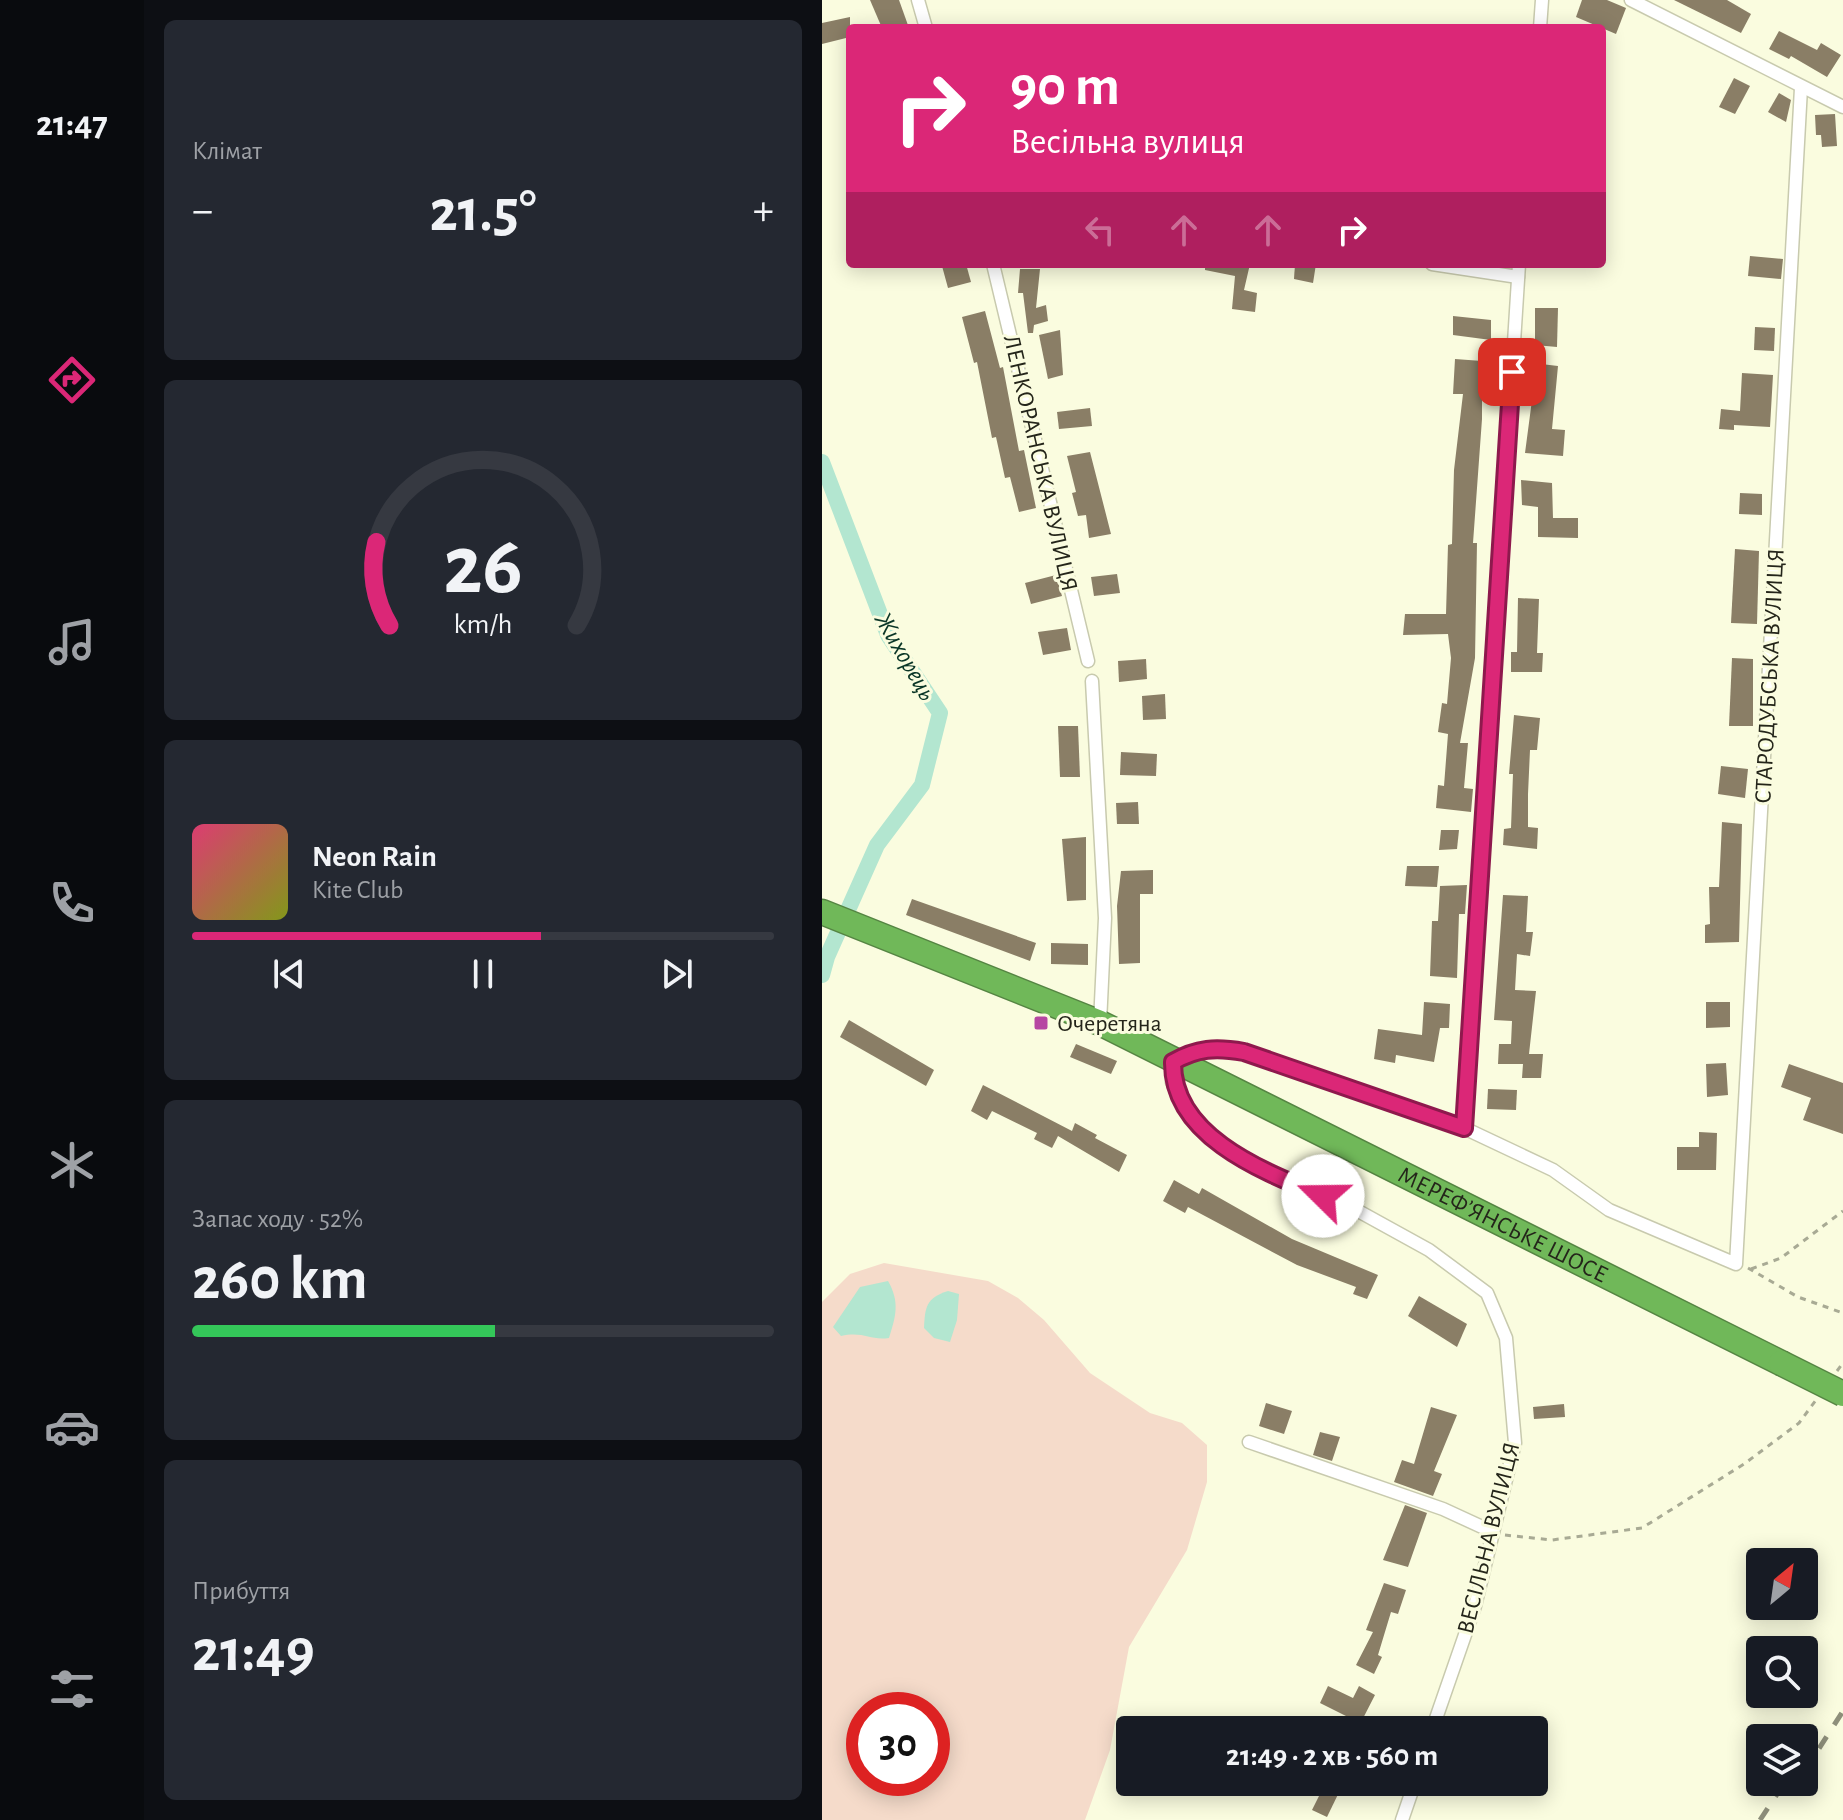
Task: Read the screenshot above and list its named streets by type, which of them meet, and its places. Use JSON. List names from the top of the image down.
{
  "streets": {
    "highway": ["МЕРЕФ’ЯНСЬКЕ ШОСЕ"],
    "street": ["ЛЕНКОРАНСЬКА ВУЛИЦЯ", "СТАРОДУБСЬКА ВУЛИЦЯ", "ВЕСІЛЬНА ВУЛИЦЯ"]
  },
  "crossings": [
    ["МЕРЕФ’ЯНСЬКЕ ШОСЕ", "ВЕСІЛЬНА ВУЛИЦЯ"]
  ],
  "water": ["Жихорець"],
  "places": {
    "transit": ["Очеретяна"]
  },
  "north": "top right",
  "page": {
    "tabs": "21:47",
    "tile": [
      "Клімат",
      ["Запас ходу · 52%", "260 km"],
      ["Прибуття", "21:49"]
    ],
    "turn": ["90 m", "Весільна вулиця"],
    "heat": ["−", "21.5°", "+"],
    "song": ["Neon Rain", "Kite Club"],
    "limit": "30",
    "trip": "21:49 · 2 хв · 560 m",
    "gauge": ["26", "km/h"]
  }
}
